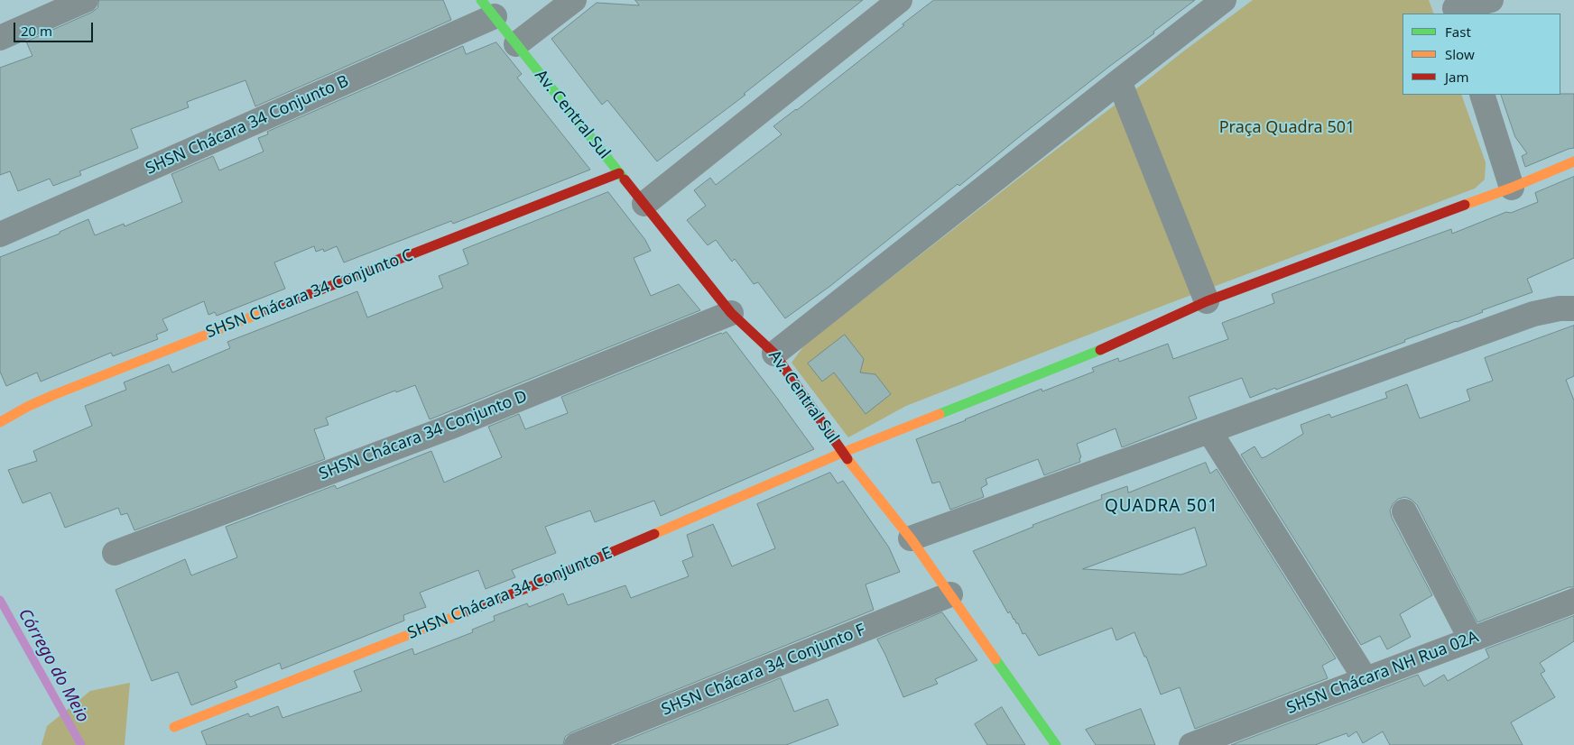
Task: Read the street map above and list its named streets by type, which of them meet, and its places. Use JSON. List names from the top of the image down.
{
  "streets": {
    "street": [
      "Av. Central Sul",
      "SHSN Chácara 34 Conjunto B",
      "SHSN Chácara 34 Conjunto C",
      "SHSN Chácara 34 Conjunto D",
      "SHSN Chácara 34 Conjunto E",
      "SHSN Chácara 34 Conjunto F",
      "SHSN Chácara NH Rua 02A"
    ]
  },
  "crossings": [
    ["Av. Central Sul", "SHSN Chácara 34 Conjunto B"],
    ["Av. Central Sul", "SHSN Chácara 34 Conjunto C"],
    ["Av. Central Sul", "SHSN Chácara 34 Conjunto D"],
    ["Av. Central Sul", "SHSN Chácara 34 Conjunto E"],
    ["Av. Central Sul", "SHSN Chácara 34 Conjunto F"]
  ],
  "districts": ["QUADRA 501"],
  "water": ["Córrego do Meio"],
  "parks": ["Praça Quadra 501"],
  "legend": ["Fast", "Slow", "Jam"],
  "scale_bar": "20 m"
}
